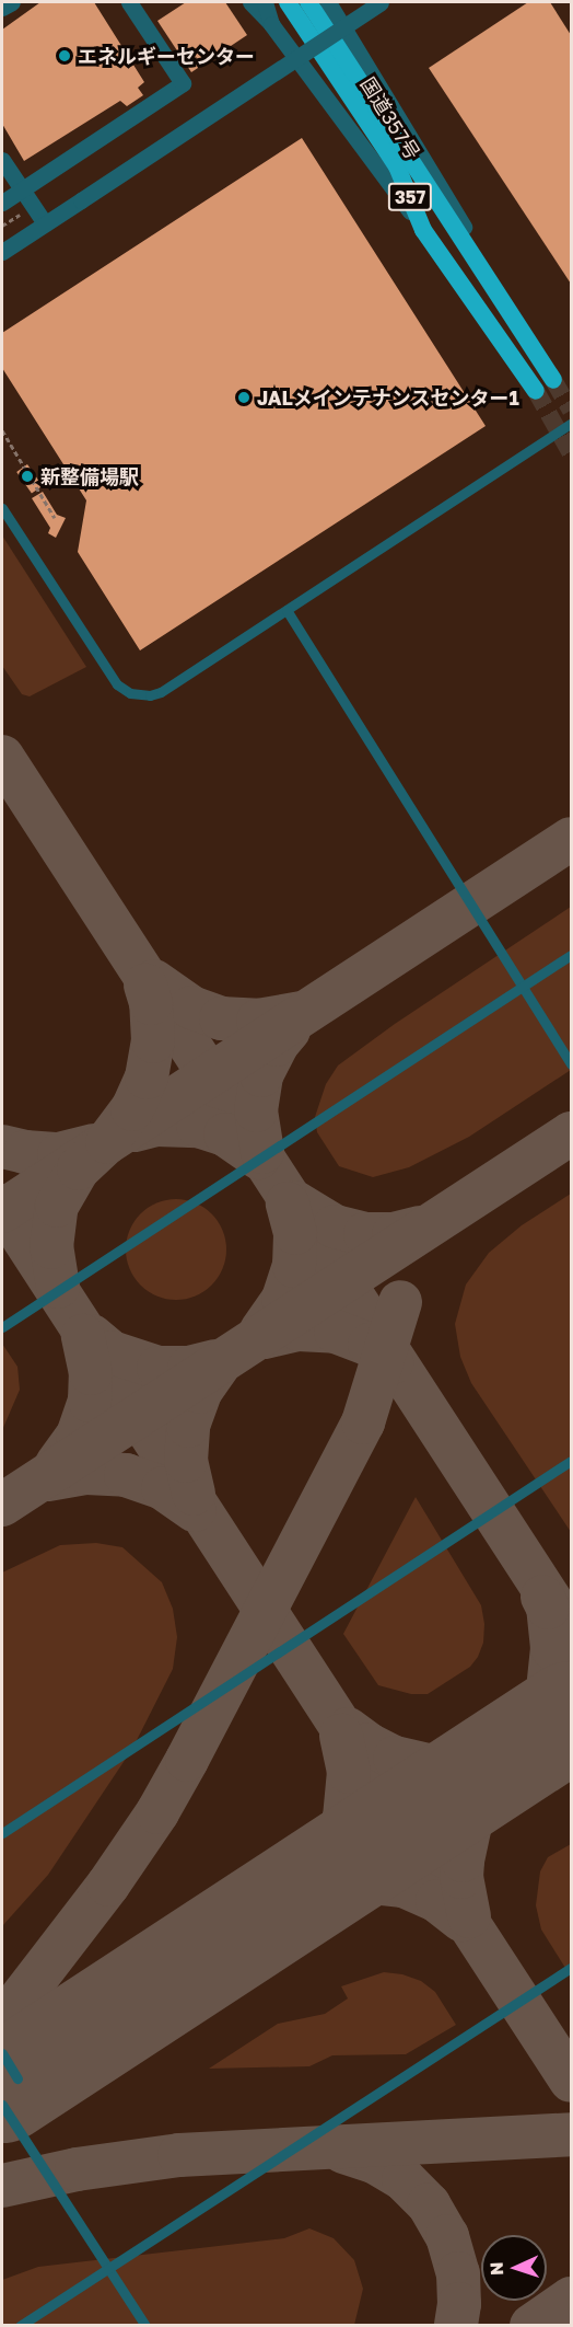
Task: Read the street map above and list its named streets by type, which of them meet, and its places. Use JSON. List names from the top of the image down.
{
  "streets": {
    "highway": ["国道357号", "357"]
  },
  "places": ["エネルギーセンター", "JALメインテナンスセンター1", "新整備場駅"],
  "north": "left"
}
